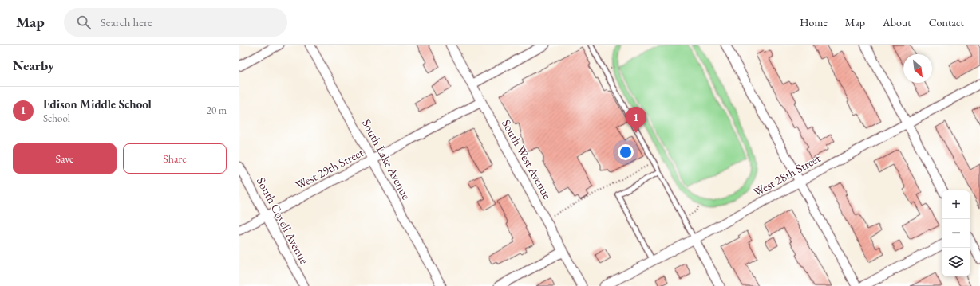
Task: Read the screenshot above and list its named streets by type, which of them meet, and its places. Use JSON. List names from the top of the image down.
{
  "streets": {
    "street": [
      "South Lake Avenue",
      "South West Avenue",
      "West 29th Street",
      "West 28th Street",
      "South Covell Avenue"
    ]
  },
  "crossings": [
    ["South Lake Avenue", "West 29th Street"],
    ["South West Avenue", "West 29th Street"],
    ["West 29th Street", "South Covell Avenue"]
  ],
  "north": "bottom right",
  "page": {
    "header": "Map",
    "search": "Search here",
    "nav": [
      "Home",
      "Map",
      "About",
      "Contact"
    ],
    "heading": "Nearby",
    "list": [
      {
        "mark": "1",
        "name": "Edison Middle School",
        "note": "School",
        "value": "20 m"
      }
    ],
    "pins": "1",
    "buttons": ["Save", "Share"],
    "map_buttons": ["+", "−"]
  }
}
